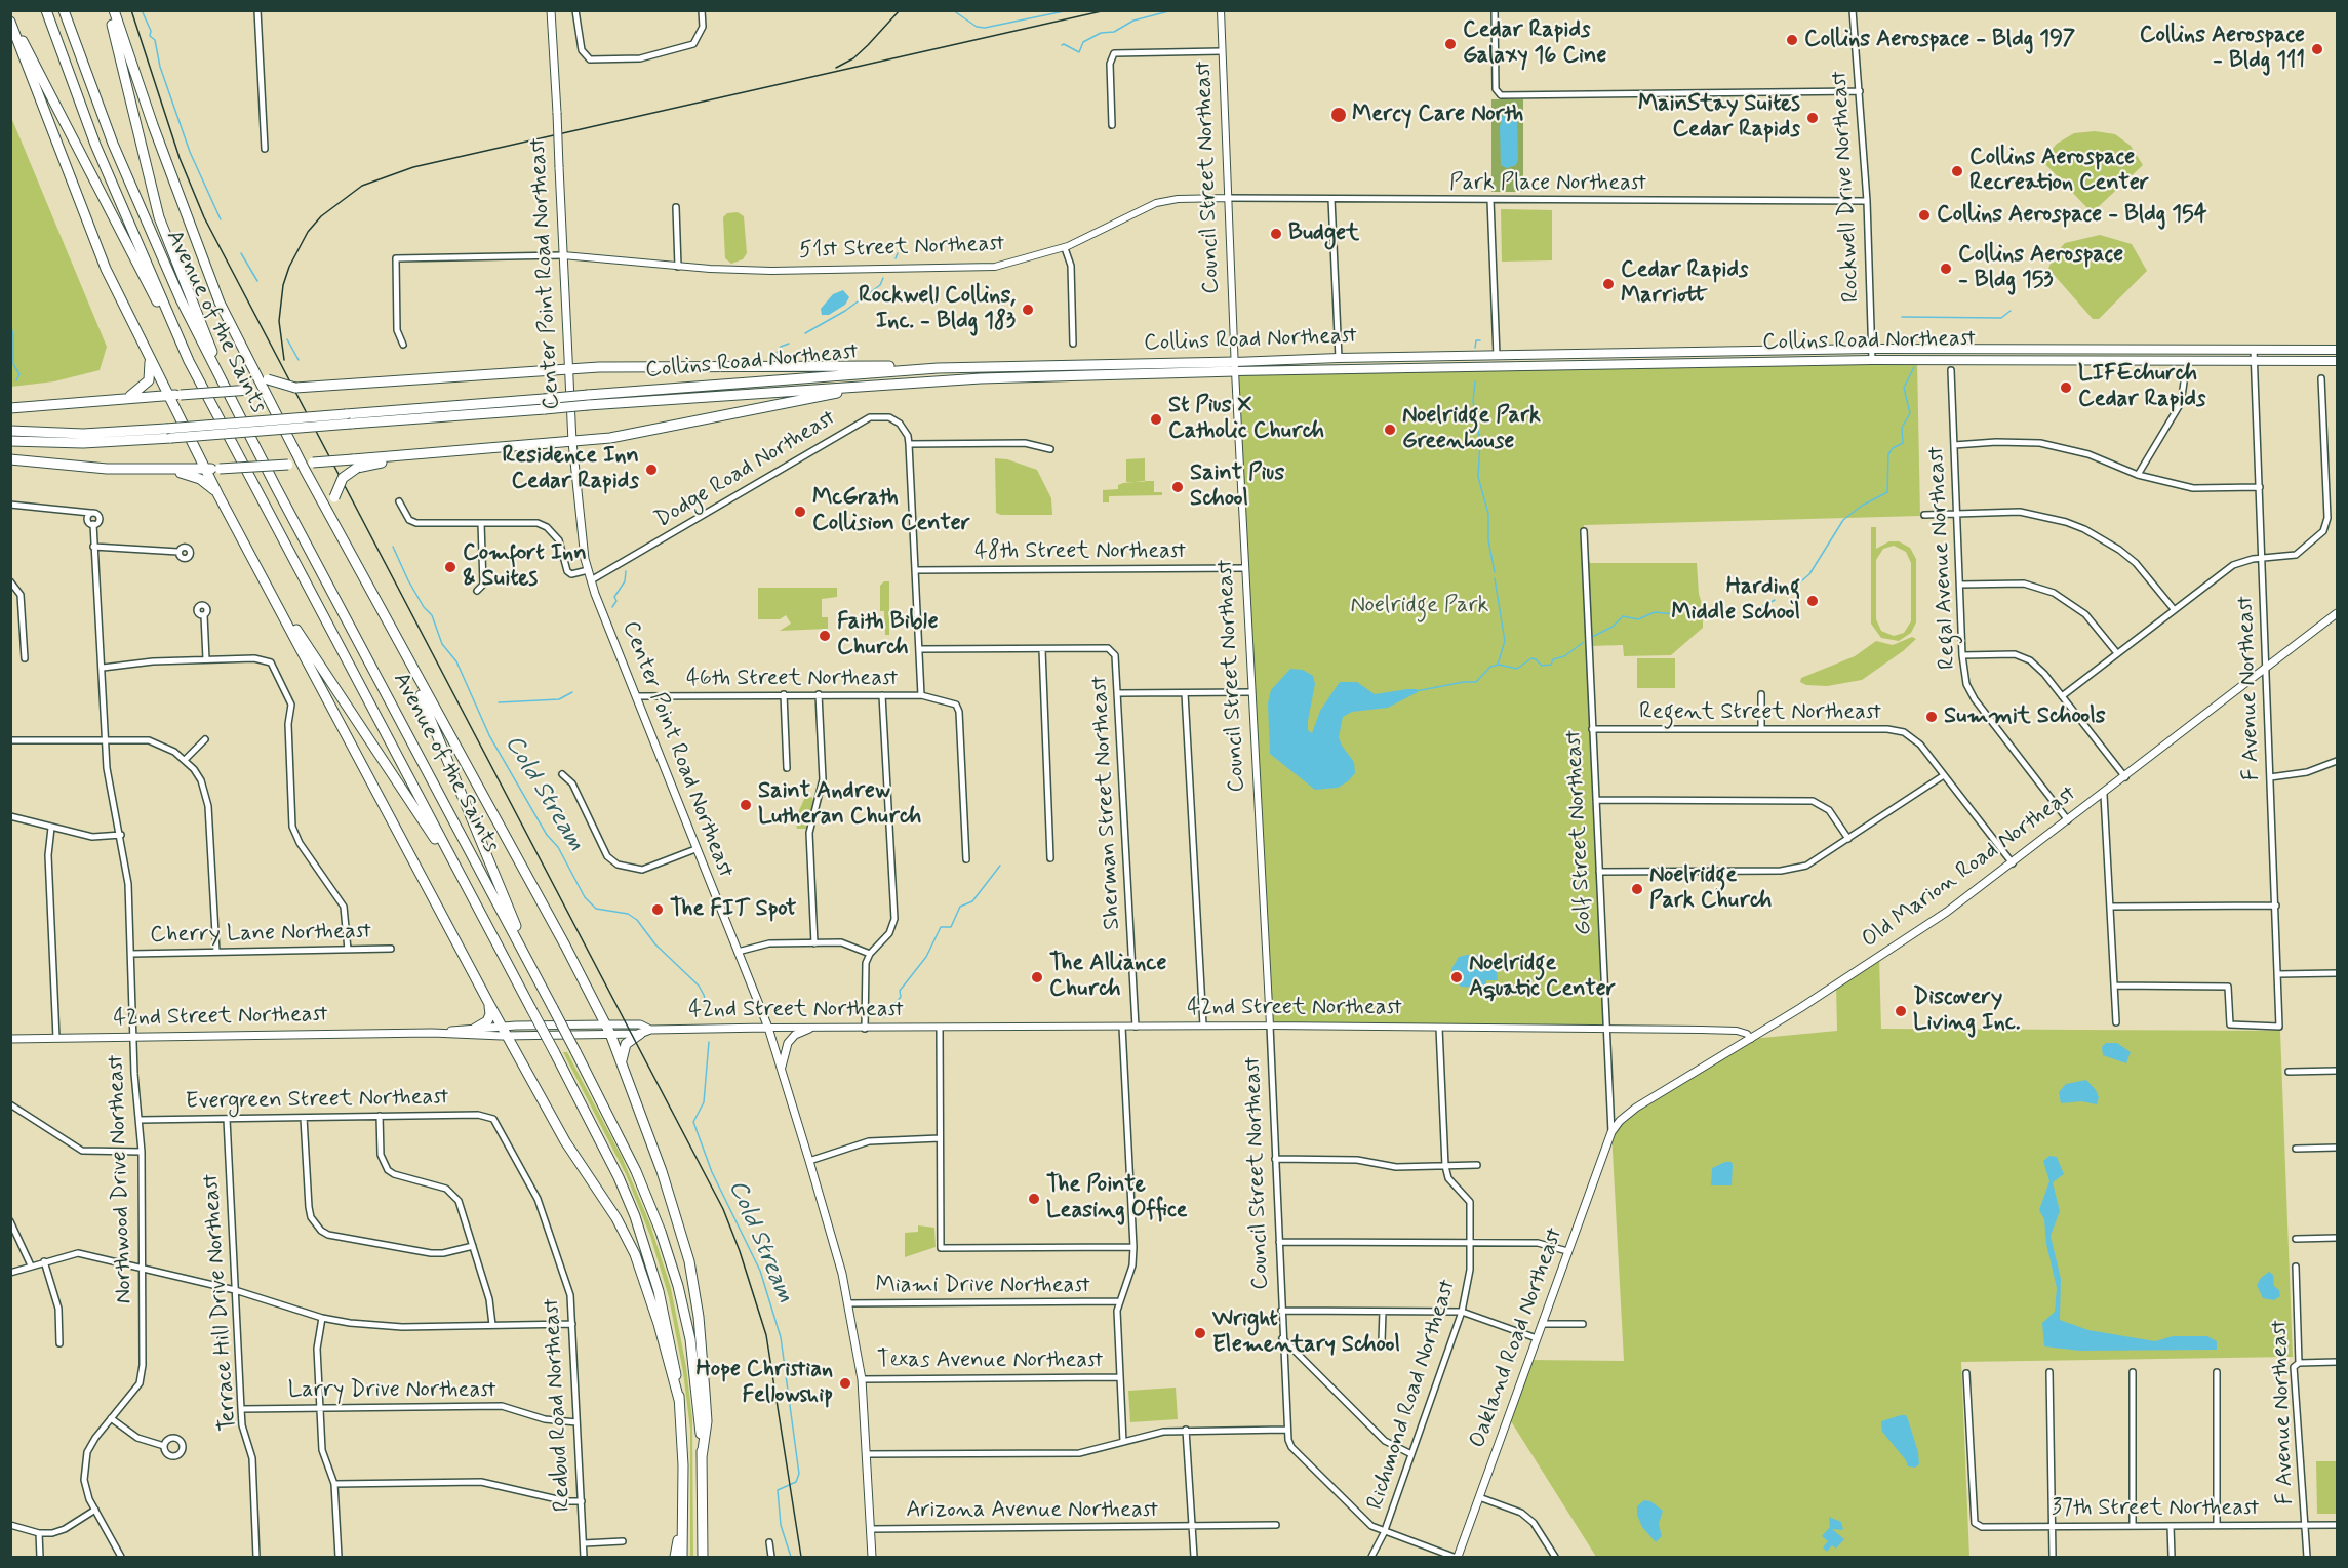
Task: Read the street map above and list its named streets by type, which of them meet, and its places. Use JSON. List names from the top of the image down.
{
  "streets": {
    "highway": ["Avenue of the Saints", "Collins Road Northeast"],
    "main road": [
      "Center Point Road Northeast",
      "Old Marion Road Northeast",
      "42nd Street Northeast",
      "Oakland Road Northeast"
    ],
    "street": [
      "Council Street Northeast",
      "Park Place Northeast",
      "Rockwell Drive Northeast",
      "51st Street Northeast",
      "Dodge Road Northeast",
      "48th Street Northeast",
      "Regal Avenue Northeast",
      "46th Street Northeast",
      "F Avenue Northeast",
      "Regent Street Northeast",
      "Sherman Street Northeast",
      "Golf Street Northeast",
      "Cherry Lane Northeast",
      "Evergreen Street Northeast",
      "Northwood Drive Northeast",
      "Miami Drive Northeast",
      "Terrace Hill Drive Northeast",
      "Texas Avenue Northeast",
      "Larry Drive Northeast",
      "Richmond Road Northeast",
      "Redbud Road Northeast",
      "37th Street Northeast",
      "Arizona Avenue Northeast"
    ]
  },
  "crossings": [
    ["Council Street Northeast", "Park Place Northeast"],
    ["Council Street Northeast", "51st Street Northeast"],
    ["Council Street Northeast", "Collins Road Northeast"],
    ["Council Street Northeast", "48th Street Northeast"],
    ["Council Street Northeast", "42nd Street Northeast"],
    ["Park Place Northeast", "Rockwell Drive Northeast"],
    ["Park Place Northeast", "51st Street Northeast"],
    ["Rockwell Drive Northeast", "Collins Road Northeast"],
    ["51st Street Northeast", "Center Point Road Northeast"],
    ["Center Point Road Northeast", "Dodge Road Northeast"],
    ["Center Point Road Northeast", "46th Street Northeast"],
    ["Center Point Road Northeast", "42nd Street Northeast"],
    ["Center Point Road Northeast", "Miami Drive Northeast"],
    ["Center Point Road Northeast", "Texas Avenue Northeast"],
    ["Center Point Road Northeast", "Arizona Avenue Northeast"],
    ["Collins Road Northeast", "F Avenue Northeast"],
    ["Regal Avenue Northeast", "Old Marion Road Northeast"],
    ["F Avenue Northeast", "Old Marion Road Northeast"],
    ["F Avenue Northeast", "37th Street Northeast"],
    ["Regent Street Northeast", "Golf Street Northeast"],
    ["Regent Street Northeast", "Old Marion Road Northeast"],
    ["Sherman Street Northeast", "42nd Street Northeast"],
    ["Golf Street Northeast", "Old Marion Road Northeast"],
    ["Golf Street Northeast", "42nd Street Northeast"],
    ["Golf Street Northeast", "Oakland Road Northeast"],
    ["Old Marion Road Northeast", "42nd Street Northeast"],
    ["Old Marion Road Northeast", "Oakland Road Northeast"],
    ["Cherry Lane Northeast", "Northwood Drive Northeast"],
    ["42nd Street Northeast", "Northwood Drive Northeast"],
    ["42nd Street Northeast", "Richmond Road Northeast"],
    ["Evergreen Street Northeast", "Northwood Drive Northeast"],
    ["Evergreen Street Northeast", "Terrace Hill Drive Northeast"],
    ["Evergreen Street Northeast", "Redbud Road Northeast"],
    ["Terrace Hill Drive Northeast", "Larry Drive Northeast"],
    ["Larry Drive Northeast", "Redbud Road Northeast"]
  ],
  "water": ["Cold Stream"],
  "parks": ["Noelridge Park"],
  "places": [
    "Collins Aerospace - Bldg 197",
    "Cedar Rapids Galaxy 16 Cine",
    "Collins Aerospace - Bldg 111",
    "Mercy Care North",
    "MainStay Suites Cedar Rapids",
    "Collins Aerospace Recreation Center",
    "Collins Aerospace - Bldg 154",
    "Budget",
    "Collins Aerospace - Bldg 153",
    "Cedar Rapids Marriott",
    "Rockwell Collins, Inc. - Bldg 183",
    "LIFEchurch Cedar Rapids",
    "St Pius X Catholic Church",
    "Noelridge Park Greenhouse",
    "Residence Inn Cedar Rapids",
    "Saint Pius School",
    "McGrath Collision Center",
    "Comfort Inn & Suites",
    "Harding Middle School",
    "Faith Bible Church",
    "Summit Schools",
    "Saint Andrew Lutheran Church",
    "Noelridge Park Church",
    "The FIT Spot",
    "The Alliance Church",
    "Noelridge Aquatic Center",
    "Discovery Living Inc.",
    "The Pointe Leasing Office",
    "Wright Elementary School",
    "Hope Christian Fellowship"
  ]
}
